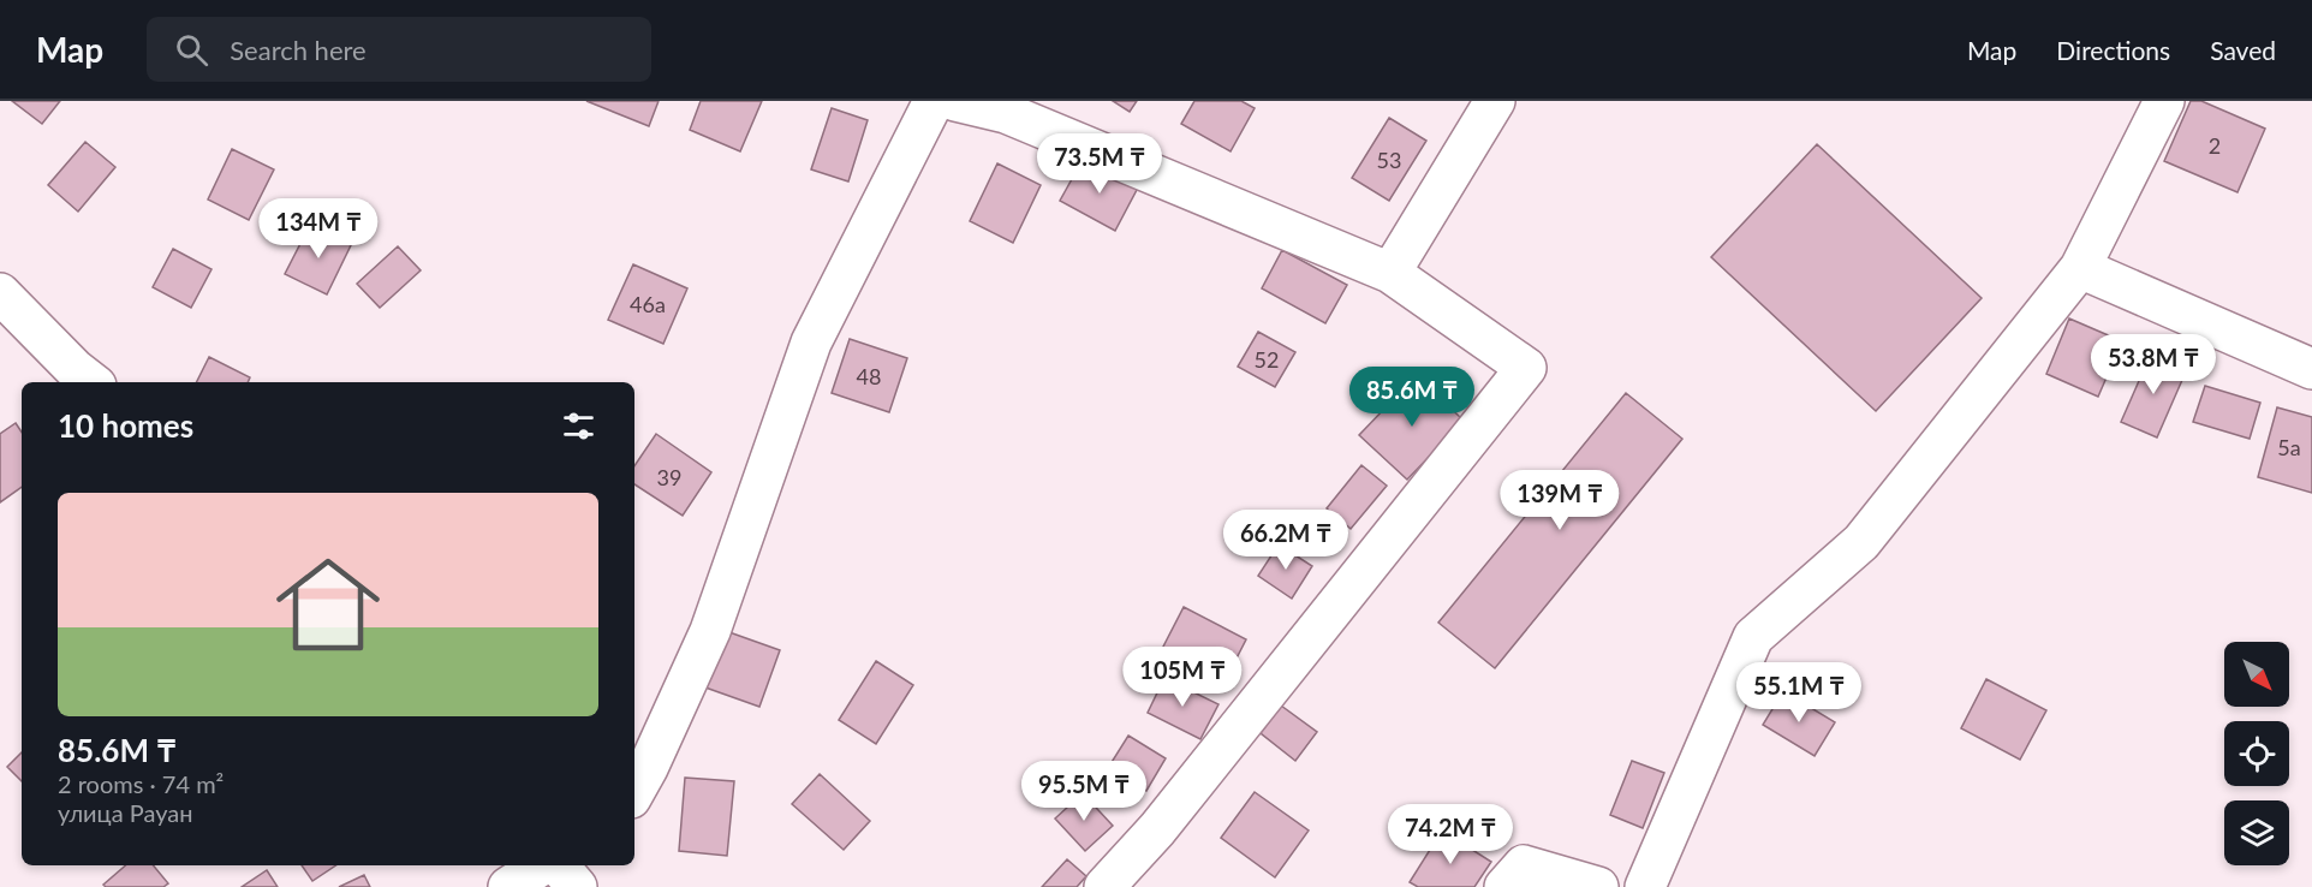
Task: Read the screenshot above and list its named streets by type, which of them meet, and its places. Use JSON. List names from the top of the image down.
{
  "house_numbers": [
    "2",
    "53",
    "46а",
    "52",
    "48",
    "5а",
    "39"
  ],
  "north": "bottom right",
  "page": {
    "header": "Map",
    "search": "Search here",
    "nav": ["Map", "Directions", "Saved"],
    "price": [
      "73.5M ₸",
      "134M ₸",
      "53.8M ₸",
      "85.6M ₸",
      "139M ₸",
      "66.2M ₸",
      "105M ₸",
      "55.1M ₸",
      "95.5M ₸",
      "74.2M ₸"
    ],
    "heading": "10 homes",
    "list": [
      {
        "name": "85.6M ₸",
        "note": "2 rooms · 74 m² · улица Рауан"
      }
    ]
  }
}
